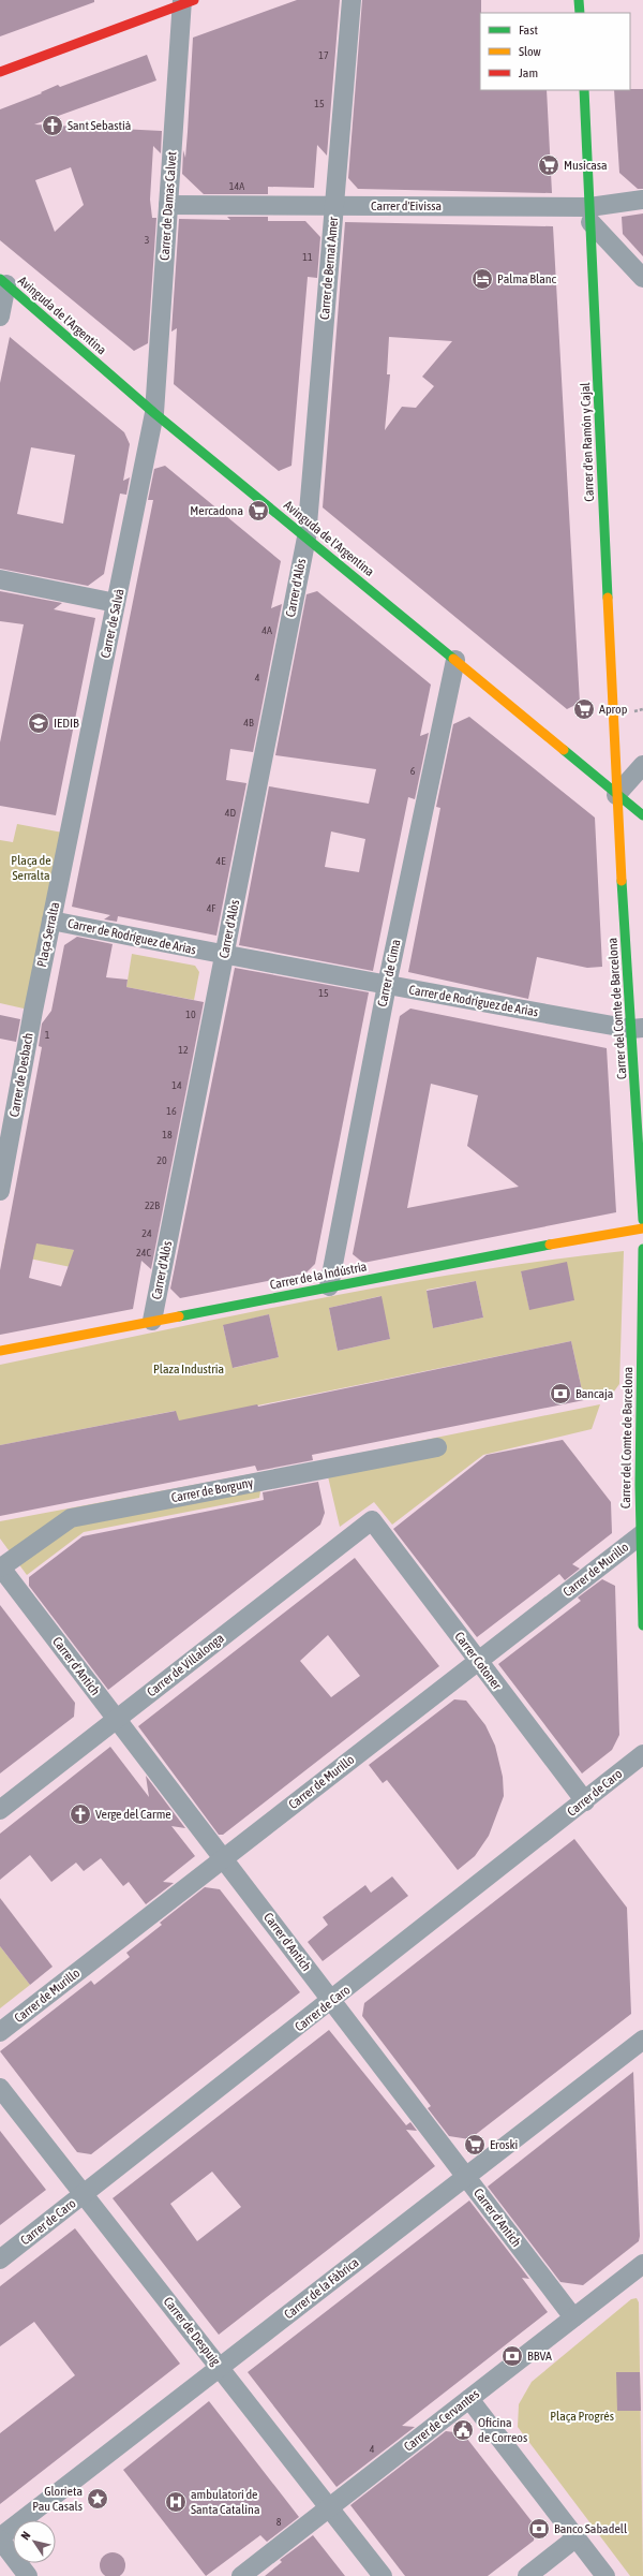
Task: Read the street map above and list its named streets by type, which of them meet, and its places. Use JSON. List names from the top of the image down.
{
  "streets": {
    "street": [
      "Carrer de Damas Calvet",
      "Carrer d'Eivissa",
      "Carrer de Bernat Amer",
      "Avinguda de l'Argentina",
      "Carrer d'en Ramón y Cajal",
      "Carrer d'Alòs",
      "Carrer de Salvà",
      "Plaça Serralta",
      "Carrer de Rodríguez de Arias",
      "Carrer de Cima",
      "Carrer del Comte de Barcelona",
      "Carrer de Desbach",
      "Carrer de la Indústria",
      "Carrer de Borguny",
      "Carrer de Murillo",
      "Carrer Cotoner",
      "Carrer de Villalonga",
      "Carrer d'Antich",
      "Carrer de Caro",
      "Carrer de la Fàbrica",
      "Carrer de Despuig",
      "Carrer de Cervantes"
    ]
  },
  "crossings": [
    ["Carrer de Damas Calvet", "Carrer d'Eivissa"],
    ["Carrer de Damas Calvet", "Avinguda de l'Argentina"],
    ["Carrer de Damas Calvet", "Carrer de Salvà"],
    ["Carrer d'Eivissa", "Carrer de Bernat Amer"],
    ["Carrer d'Eivissa", "Carrer d'en Ramón y Cajal"],
    ["Carrer de Bernat Amer", "Avinguda de l'Argentina"],
    ["Carrer de Bernat Amer", "Carrer d'Alòs"],
    ["Avinguda de l'Argentina", "Carrer d'en Ramón y Cajal"],
    ["Avinguda de l'Argentina", "Carrer d'Alòs"],
    ["Avinguda de l'Argentina", "Carrer de Salvà"],
    ["Avinguda de l'Argentina", "Carrer de Cima"],
    ["Avinguda de l'Argentina", "Carrer del Comte de Barcelona"],
    ["Carrer d'en Ramón y Cajal", "Carrer del Comte de Barcelona"],
    ["Carrer d'Alòs", "Carrer de Rodríguez de Arias"],
    ["Carrer d'Alòs", "Carrer de la Indústria"],
    ["Carrer de Salvà", "Plaça Serralta"],
    ["Plaça Serralta", "Carrer de Rodríguez de Arias"],
    ["Plaça Serralta", "Carrer de Desbach"],
    ["Carrer de Rodríguez de Arias", "Carrer de Cima"],
    ["Carrer de Rodríguez de Arias", "Carrer del Comte de Barcelona"],
    ["Carrer de Cima", "Carrer de la Indústria"],
    ["Carrer del Comte de Barcelona", "Carrer de Murillo"],
    ["Carrer de Borguny", "Carrer d'Antich"],
    ["Carrer de Murillo", "Carrer Cotoner"],
    ["Carrer de Murillo", "Carrer d'Antich"],
    ["Carrer Cotoner", "Carrer de Villalonga"],
    ["Carrer Cotoner", "Carrer de Caro"],
    ["Carrer de Villalonga", "Carrer d'Antich"],
    ["Carrer d'Antich", "Carrer de Caro"],
    ["Carrer d'Antich", "Carrer de la Fàbrica"],
    ["Carrer d'Antich", "Carrer de Cervantes"],
    ["Carrer de Caro", "Carrer de Despuig"],
    ["Carrer de la Fàbrica", "Carrer de Despuig"],
    ["Carrer de Despuig", "Carrer de Cervantes"]
  ],
  "parks": ["Plaça de Serralta", "Plaza Industria", "Plaça Progrés"],
  "places": {
    "church": ["Sant Sebastià", "Verge del Carme"],
    "supermarket": [
      "Musicasa",
      "Mercadona",
      "Aprop",
      "Eroski"
    ],
    "hotel": ["Palma Blanc"],
    "school or university": ["IEDIB"],
    "bank": ["Bancaja", "BBVA", "Banco Sabadell"],
    "public building": ["Oficina de Correos"],
    "place": ["Glorieta Pau Casals"],
    "hospital": ["ambulatori de Santa Catalina"]
  },
  "house_numbers": [
    "17",
    "15",
    "14A",
    "3",
    "11",
    "4A",
    "4",
    "4B",
    "6",
    "4D",
    "4E",
    "4F",
    "15",
    "10",
    "1",
    "12",
    "14",
    "16",
    "18",
    "20",
    "22B",
    "24",
    "24C",
    "4",
    "8"
  ],
  "legend": ["Fast", "Slow", "Jam"],
  "north": "top left"
}
